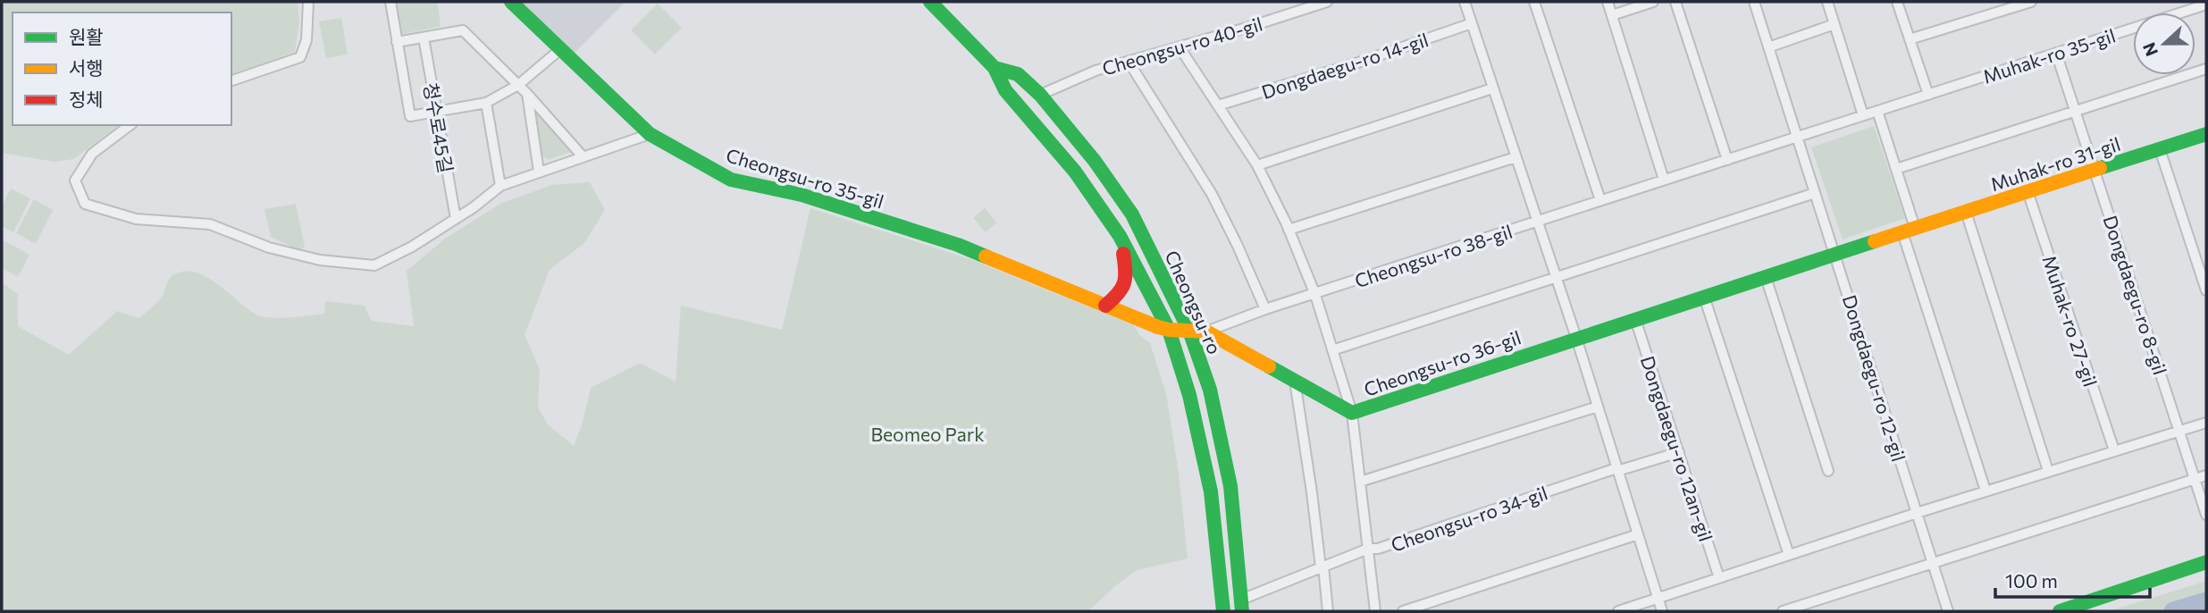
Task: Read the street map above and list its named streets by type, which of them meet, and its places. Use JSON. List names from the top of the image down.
{
  "streets": {
    "street": [
      "Cheongsu-ro 40-gil",
      "Muhak-ro 35-gil",
      "Dongdaegu-ro 14-gil",
      "청수로45길",
      "Muhak-ro 31-gil",
      "Cheongsu-ro 35-gil",
      "Cheongsu-ro 38-gil",
      "Dongdaegu-ro 8-gil",
      "Cheongsu-ro",
      "Muhak-ro 27-gil",
      "Cheongsu-ro 36-gil",
      "Dongdaegu-ro 12-gil",
      "Dongdaegu-ro 12an-gil",
      "Cheongsu-ro 34-gil"
    ]
  },
  "crossings": [
    ["Cheongsu-ro 40-gil", "Cheongsu-ro"],
    ["Muhak-ro 35-gil", "Cheongsu-ro 38-gil"],
    ["Muhak-ro 35-gil", "Dongdaegu-ro 8-gil"],
    ["Muhak-ro 35-gil", "Dongdaegu-ro 12-gil"],
    ["Muhak-ro 31-gil", "Dongdaegu-ro 8-gil"],
    ["Muhak-ro 31-gil", "Muhak-ro 27-gil"],
    ["Muhak-ro 31-gil", "Cheongsu-ro 36-gil"],
    ["Muhak-ro 31-gil", "Dongdaegu-ro 12-gil"],
    ["Cheongsu-ro 35-gil", "Cheongsu-ro"],
    ["Cheongsu-ro 35-gil", "Cheongsu-ro 36-gil"],
    ["Cheongsu-ro 38-gil", "Cheongsu-ro 36-gil"],
    ["Cheongsu-ro 38-gil", "Dongdaegu-ro 12-gil"],
    ["Cheongsu-ro", "Cheongsu-ro 36-gil"],
    ["Cheongsu-ro", "Cheongsu-ro 34-gil"],
    ["Cheongsu-ro 36-gil", "Dongdaegu-ro 12-gil"],
    ["Cheongsu-ro 36-gil", "Dongdaegu-ro 12an-gil"]
  ],
  "parks": ["Beomeo Park"],
  "legend": ["원활", "서행", "정체"],
  "scale_bar": "100 m",
  "north": "left"
}
